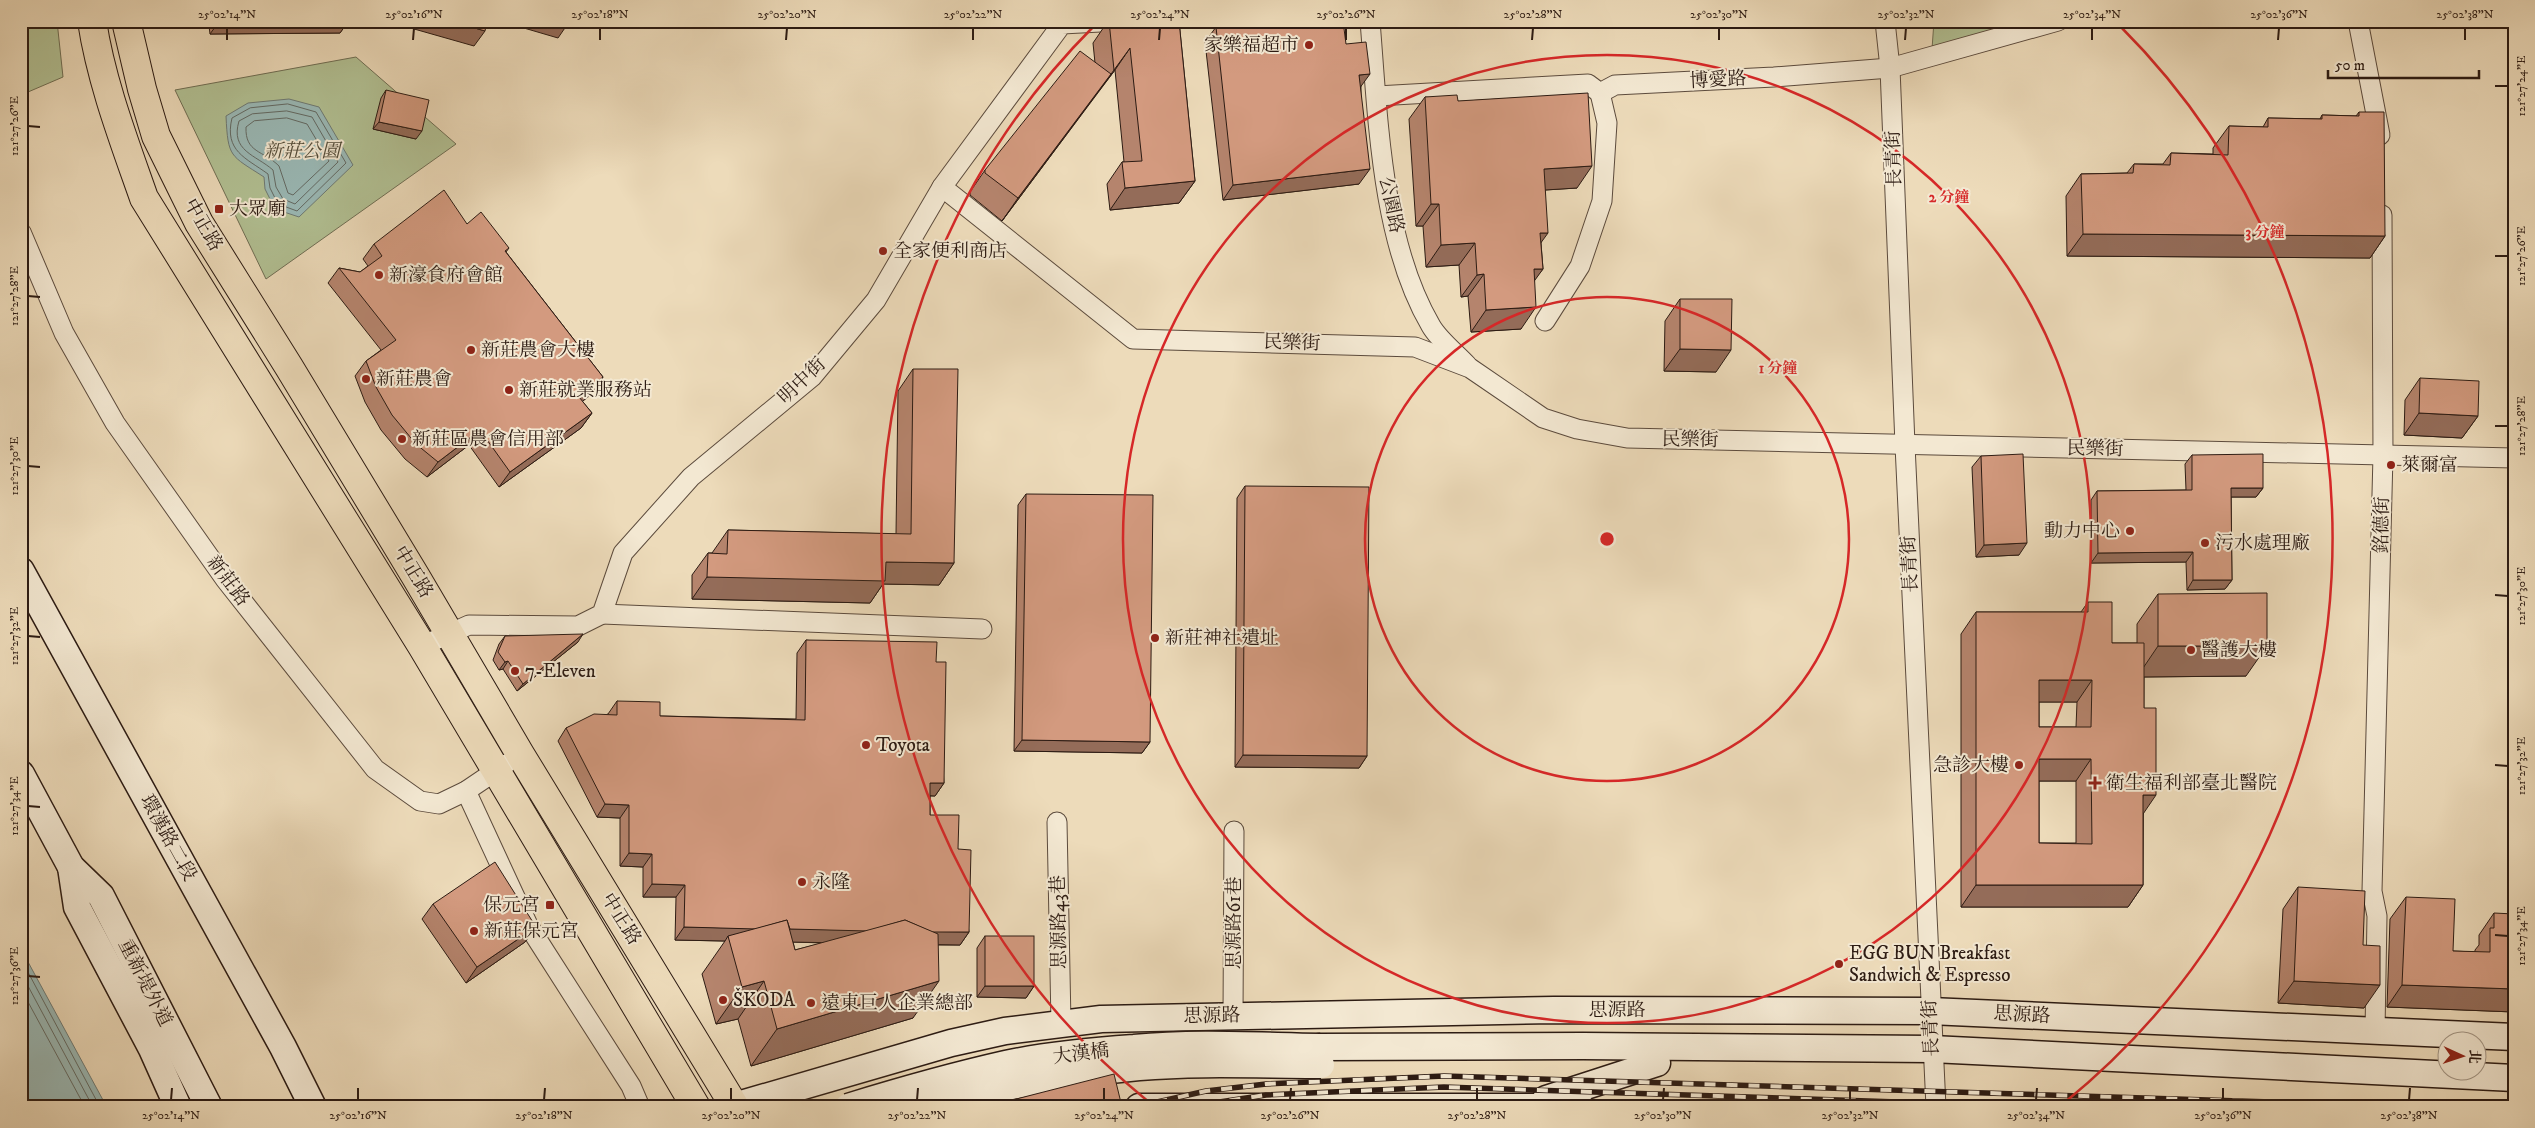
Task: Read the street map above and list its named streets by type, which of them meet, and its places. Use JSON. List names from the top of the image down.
{
  "streets": {
    "main road": [
      "中正路",
      "環漢路二段",
      "重新堤外道",
      "思源路",
      "大漢橋"
    ],
    "street": [
      "博愛路",
      "長青街",
      "公園路",
      "民樂街",
      "明中街",
      "銘德街",
      "新莊路",
      "思源路43巷",
      "思源路61巷"
    ]
  },
  "crossings": [
    ["博愛路", "長青街"],
    ["長青街", "民樂街"],
    ["長青街", "思源路"],
    ["公園路", "民樂街"],
    ["中正路", "新莊路"],
    ["中正路", "思源路"],
    ["民樂街", "明中街"],
    ["民樂街", "銘德街"],
    ["銘德街", "思源路"],
    ["思源路43巷", "思源路"],
    ["思源路61巷", "思源路"],
    ["思源路", "大漢橋"]
  ],
  "parks": ["新莊公園"],
  "places": {
    "other": [
      "家樂福超市",
      "全家便利商店",
      "新濠食府會館",
      "新莊農會大樓",
      "新莊農會",
      "新莊就業服務站",
      "新莊區農會信用部",
      "萊爾富",
      "動力中心",
      "污水處理廠",
      "新莊神社遺址",
      "醫護大樓",
      "7-Eleven",
      "Toyota",
      "急診大樓",
      "永隆",
      "新莊保元宮",
      "EGG BUN Breakfast Sandwich & Espresso",
      "ŠKODA",
      "遠東巨人企業總部"
    ],
    "transit": ["大眾廟", "保元宮"],
    "health": ["衛生福利部臺北醫院"]
  },
  "scale_bar": "50 m",
  "north": "right",
  "coordinates": [
    "25°02'14\"N",
    "25°02'16\"N",
    "25°02'18\"N",
    "25°02'20\"N",
    "25°02'22\"N",
    "25°02'24\"N",
    "25°02'26\"N",
    "25°02'28\"N",
    "25°02'30\"N",
    "25°02'32\"N",
    "25°02'34\"N",
    "25°02'36\"N",
    "25°02'38\"N",
    "121°27'24\"E",
    "121°27'26\"E",
    "121°27'28\"E",
    "121°27'30\"E",
    "121°27'32\"E",
    "121°27'34\"E",
    "121°27'36\"E"
  ],
  "rings": ["2 分鐘", "3 分鐘", "1 分鐘"]
}
